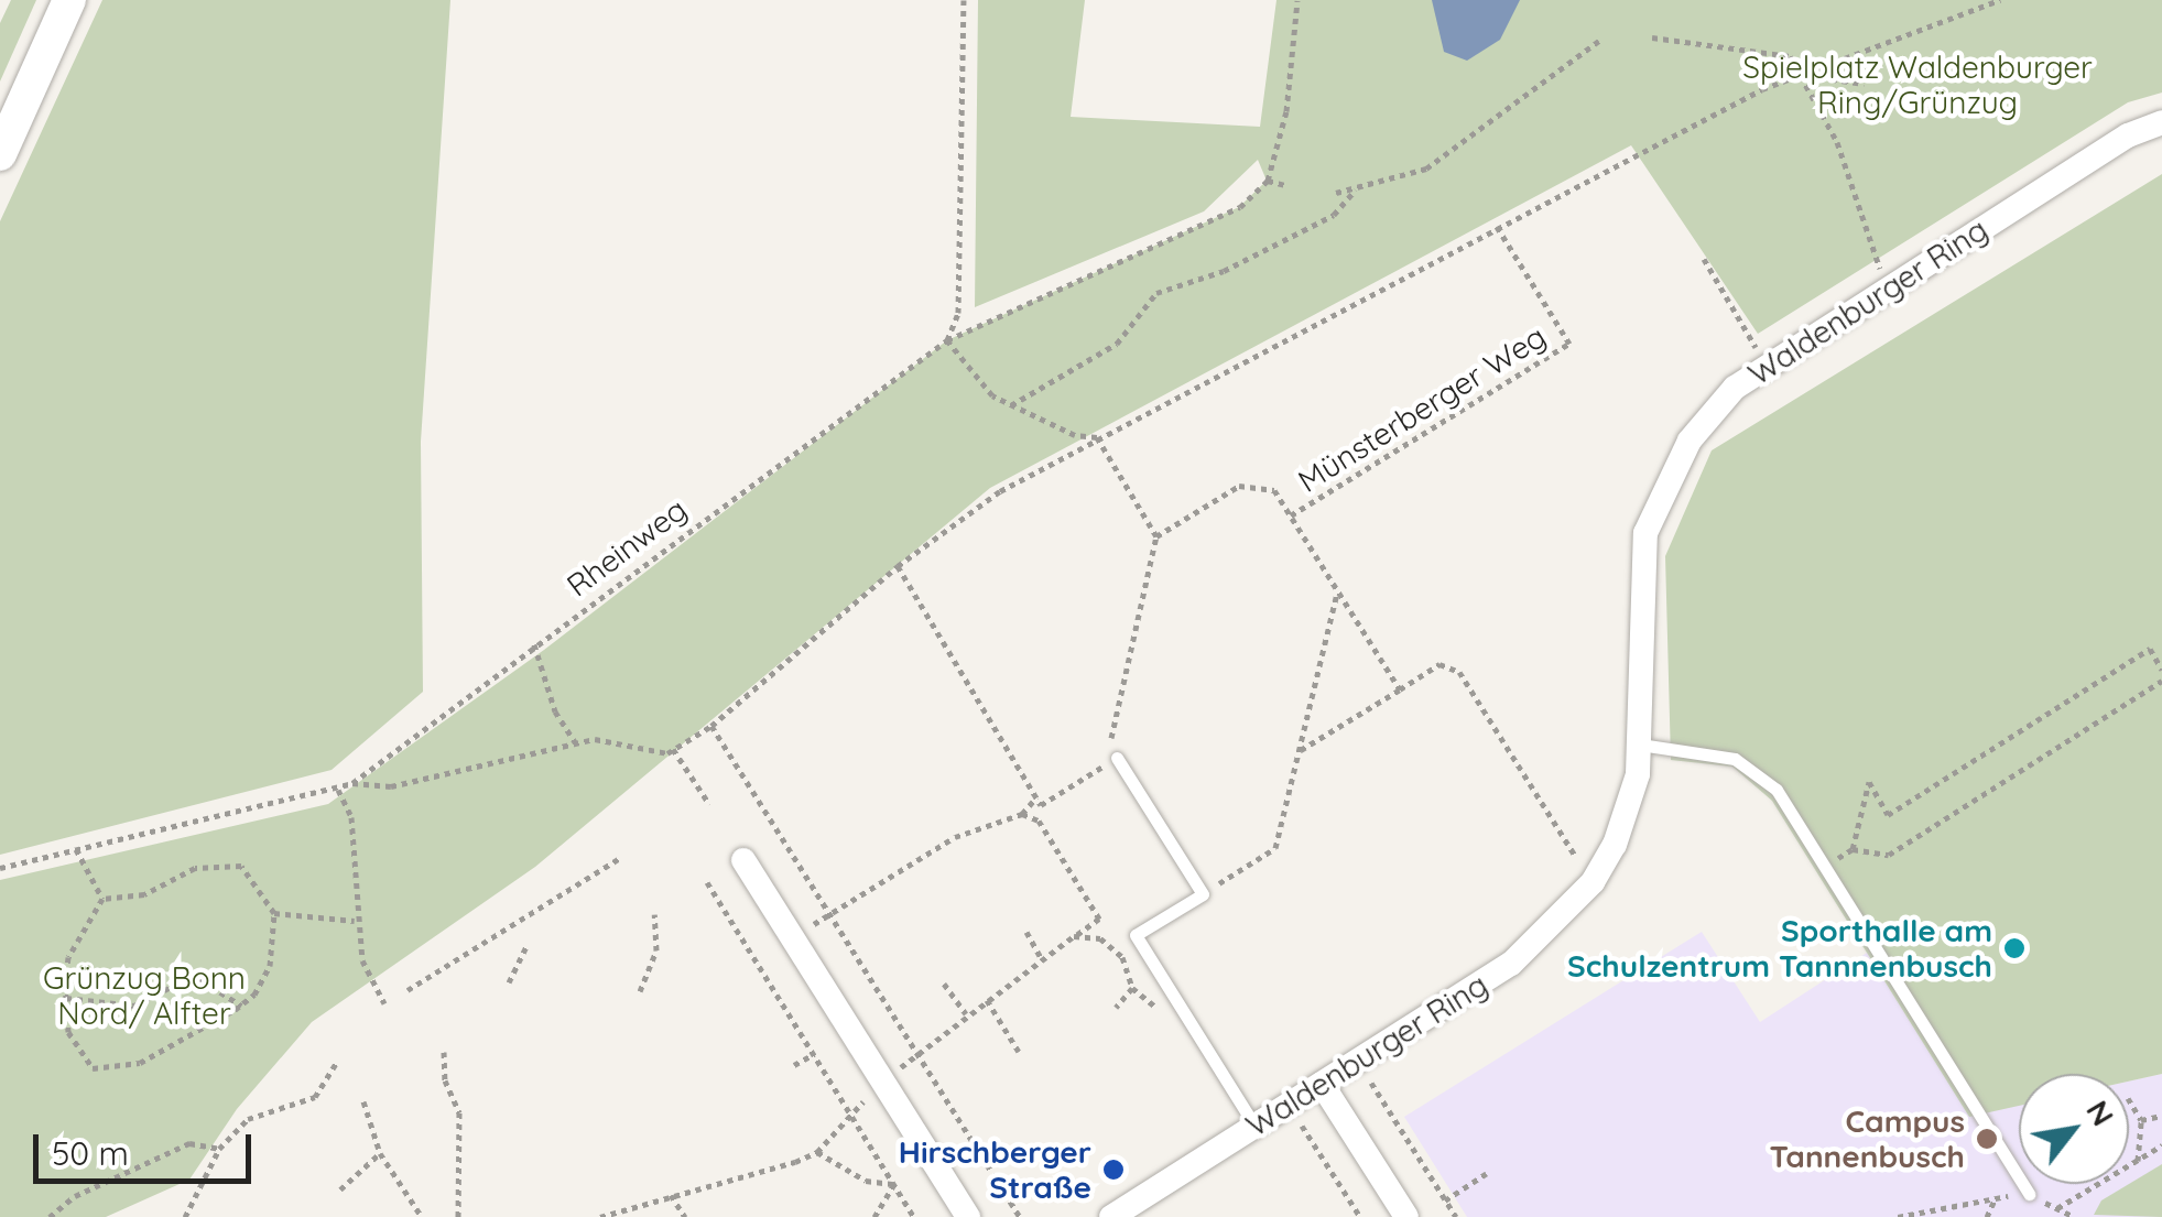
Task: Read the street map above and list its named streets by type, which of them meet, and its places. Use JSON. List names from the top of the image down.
{
  "streets": {
    "street": ["Waldenburger Ring"],
    "path": ["Münsterberger Weg", "Rheinweg"]
  },
  "parks": ["Spielplatz Waldenburger Ring/Grünzug", "Grünzug Bonn Nord/ Alfter"],
  "places": ["Sporthalle am Schulzentrum Tannnenbusch", "Campus Tannenbusch", "Hirschberger Straße"],
  "scale_bar": "50 m",
  "north": "top right"
}
